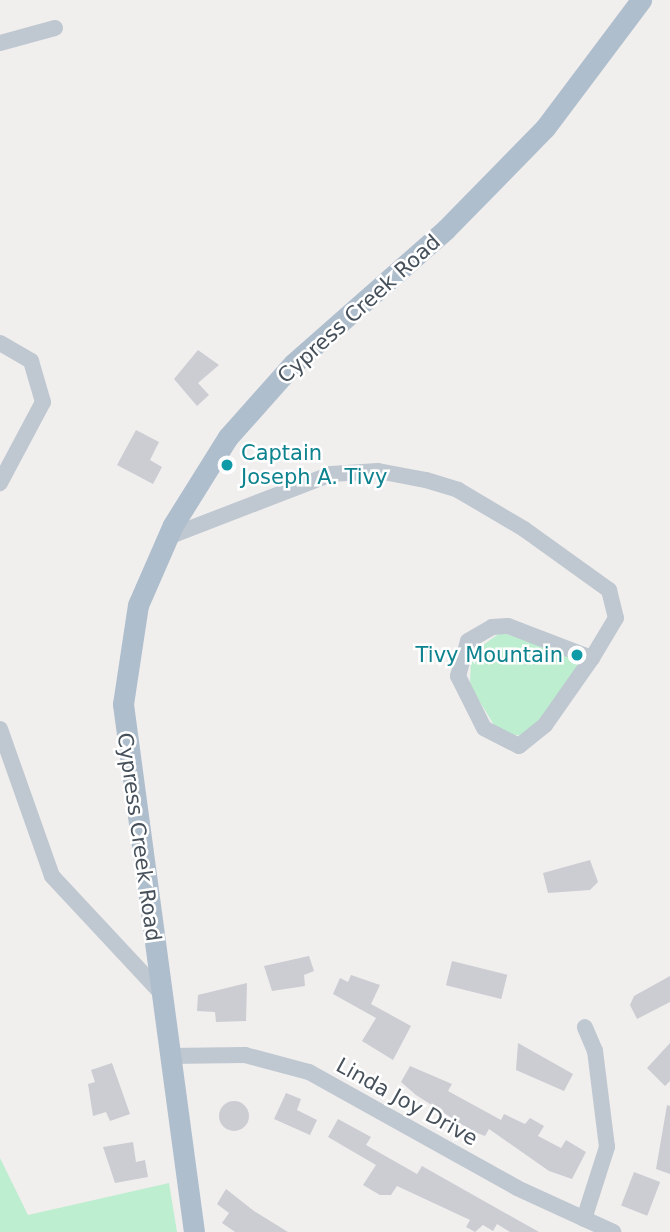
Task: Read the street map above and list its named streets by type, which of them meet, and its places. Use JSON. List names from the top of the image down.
{
  "streets": {
    "main road": ["Cypress Creek Road"],
    "street": ["Linda Joy Drive"]
  },
  "crossings": [
    ["Cypress Creek Road", "Linda Joy Drive"]
  ],
  "places": ["Captain Joseph A. Tivy", "Tivy Mountain"]
}
